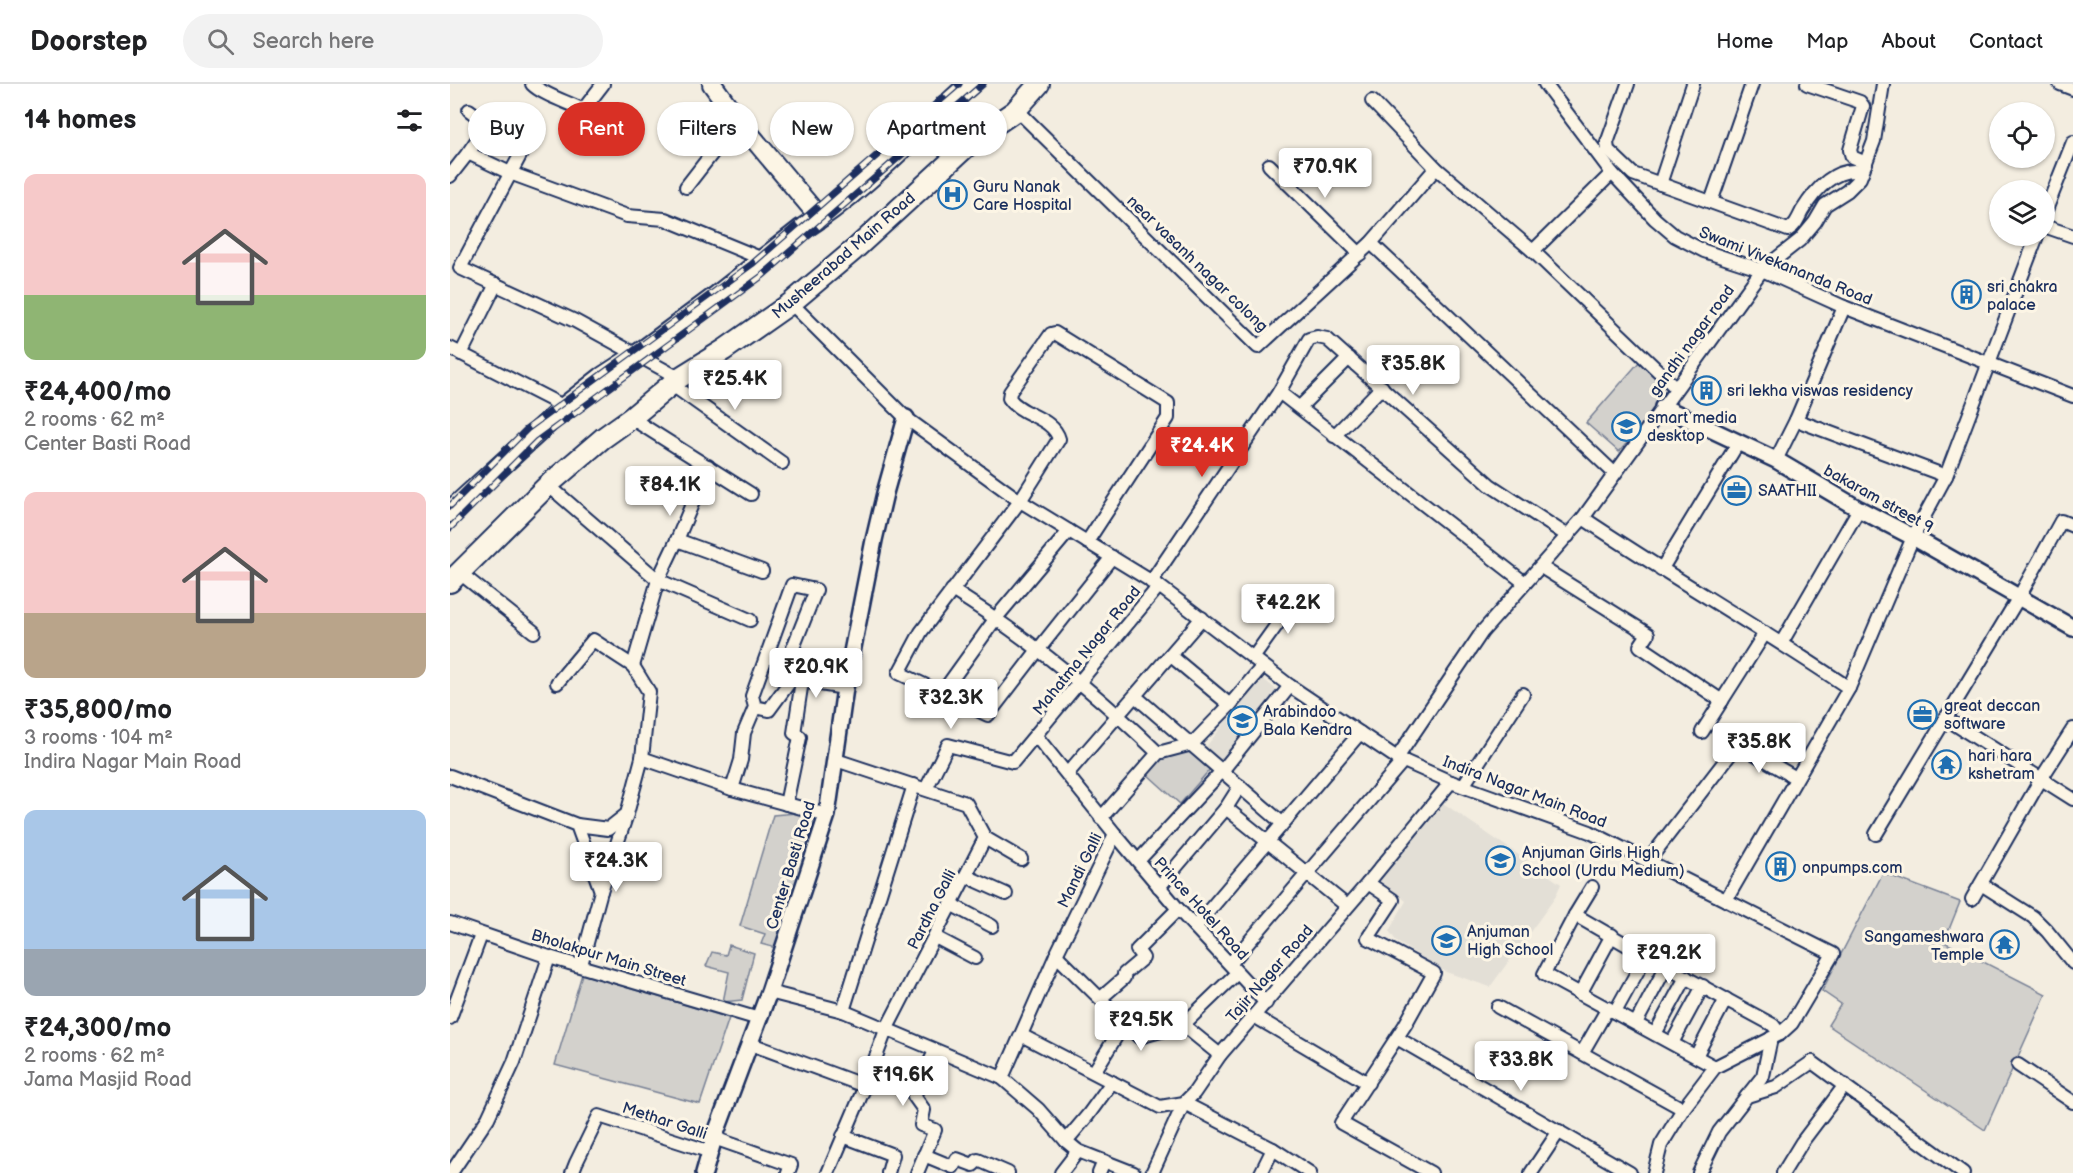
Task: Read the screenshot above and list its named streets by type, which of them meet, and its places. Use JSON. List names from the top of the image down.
{
  "streets": {
    "main road": ["Musheerabad Main Road"],
    "street": [
      "near vasanh nagar colong",
      "Swami Vivekananda Road",
      "gandhi nagar road",
      "bakaram street 9",
      "Mahatma Nagar Road",
      "Indira Nagar Main Road",
      "Center Basti Road",
      "Mandi Galli",
      "Prince Hotel Road",
      "Pardha Galli",
      "Bholakpur Main Street",
      "Tajir Nagar Road",
      "Methar Galli"
    ]
  },
  "crossings": [
    ["Musheerabad Main Road", "near vasanh nagar colong"],
    ["Swami Vivekananda Road", "gandhi nagar road"],
    ["gandhi nagar road", "bakaram street 9"],
    ["gandhi nagar road", "Indira Nagar Main Road"],
    ["gandhi nagar road", "Prince Hotel Road"],
    ["Mahatma Nagar Road", "Mandi Galli"],
    ["Indira Nagar Main Road", "Tajir Nagar Road"],
    ["Center Basti Road", "Bholakpur Main Street"],
    ["Center Basti Road", "Methar Galli"],
    ["Mandi Galli", "Prince Hotel Road"],
    ["Prince Hotel Road", "Tajir Nagar Road"]
  ],
  "places": {
    "hospital": ["Guru Nanak Care Hospital"],
    "building": ["sri chakra palace", "sri lekha viswas residency", "onpumps.com"],
    "school or university": [
      "smart media desktop",
      "Arabindoo Bala Kendra",
      "Anjuman Girls High School (Urdu Medium)",
      "Anjuman High School"
    ],
    "office": ["SAATHII", "great deccan software"],
    "temple": ["hari hara kshetram", "Sangameshwara Temple"]
  },
  "page": {
    "header": "Doorstep",
    "search": "Search here",
    "nav": [
      "Home",
      "Map",
      "About",
      "Contact"
    ],
    "heading": "14 homes",
    "chip": [
      "Buy",
      "Rent",
      "Filters",
      "New",
      "Apartment"
    ],
    "price": [
      "₹70.9K",
      "₹35.8K",
      "₹25.4K",
      "₹24.4K",
      "₹84.1K",
      "₹42.2K",
      "₹20.9K",
      "₹32.3K",
      "₹35.8K",
      "₹24.3K",
      "₹29.2K",
      "₹29.5K",
      "₹33.8K",
      "₹19.6K"
    ],
    "list": [
      {
        "name": "₹24,400/mo",
        "note": "2 rooms · 62 m² · Center Basti Road"
      },
      {
        "name": "₹35,800/mo",
        "note": "3 rooms · 104 m² · Indira Nagar Main Road"
      },
      {
        "name": "₹24,300/mo",
        "note": "2 rooms · 62 m² · Jama Masjid Road"
      }
    ]
  }
}
